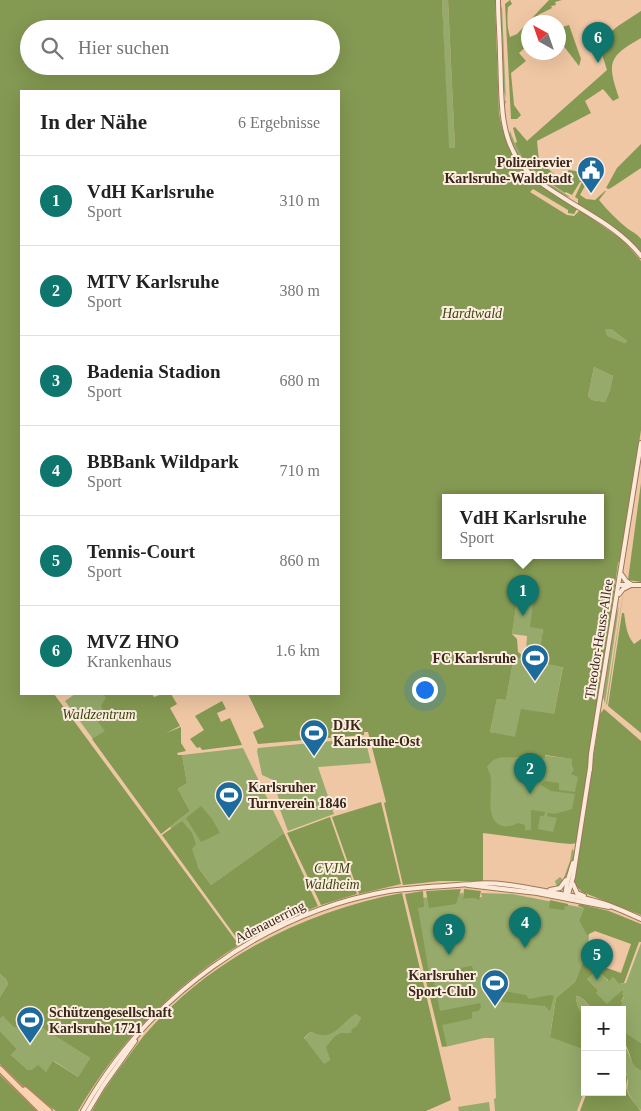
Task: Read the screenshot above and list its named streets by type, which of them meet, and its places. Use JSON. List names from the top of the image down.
{
  "streets": {
    "main road": ["Theodor-Heuss-Allee", "Adenauerring"]
  },
  "crossings": [
    ["Theodor-Heuss-Allee", "Adenauerring"]
  ],
  "parks": ["Hardtwald", "Waldzentrum", "CVJM Waldheim"],
  "places": {
    "public building": ["Polizeirevier Karlsruhe-Waldstadt"],
    "sports": [
      "FC Karlsruhe",
      "DJK Karlsruhe-Ost",
      "Karlsruher Turnverein 1846",
      "Karlsruher Sport-Club",
      "Schützengesellschaft Karlsruhe 1721"
    ]
  },
  "north": "top left",
  "page": {
    "search": "Hier suchen",
    "pins": [
      "6",
      "1",
      "2",
      "4",
      "3",
      "5"
    ],
    "heading": ["In der Nähe", "6 Ergebnisse"],
    "list": [
      {
        "mark": "1",
        "name": "VdH Karlsruhe",
        "note": "Sport",
        "value": "310 m"
      },
      {
        "mark": "2",
        "name": "MTV Karlsruhe",
        "note": "Sport",
        "value": "380 m"
      },
      {
        "mark": "3",
        "name": "Badenia Stadion",
        "note": "Sport",
        "value": "680 m"
      },
      {
        "mark": "4",
        "name": "BBBank Wildpark",
        "note": "Sport",
        "value": "710 m"
      },
      {
        "mark": "5",
        "name": "Tennis-Court",
        "note": "Sport",
        "value": "860 m"
      },
      {
        "mark": "6",
        "name": "MVZ HNO",
        "note": "Krankenhaus",
        "value": "1.6 km"
      }
    ],
    "popup": ["VdH Karlsruhe", "Sport"],
    "map_buttons": ["+", "−"]
  }
}
